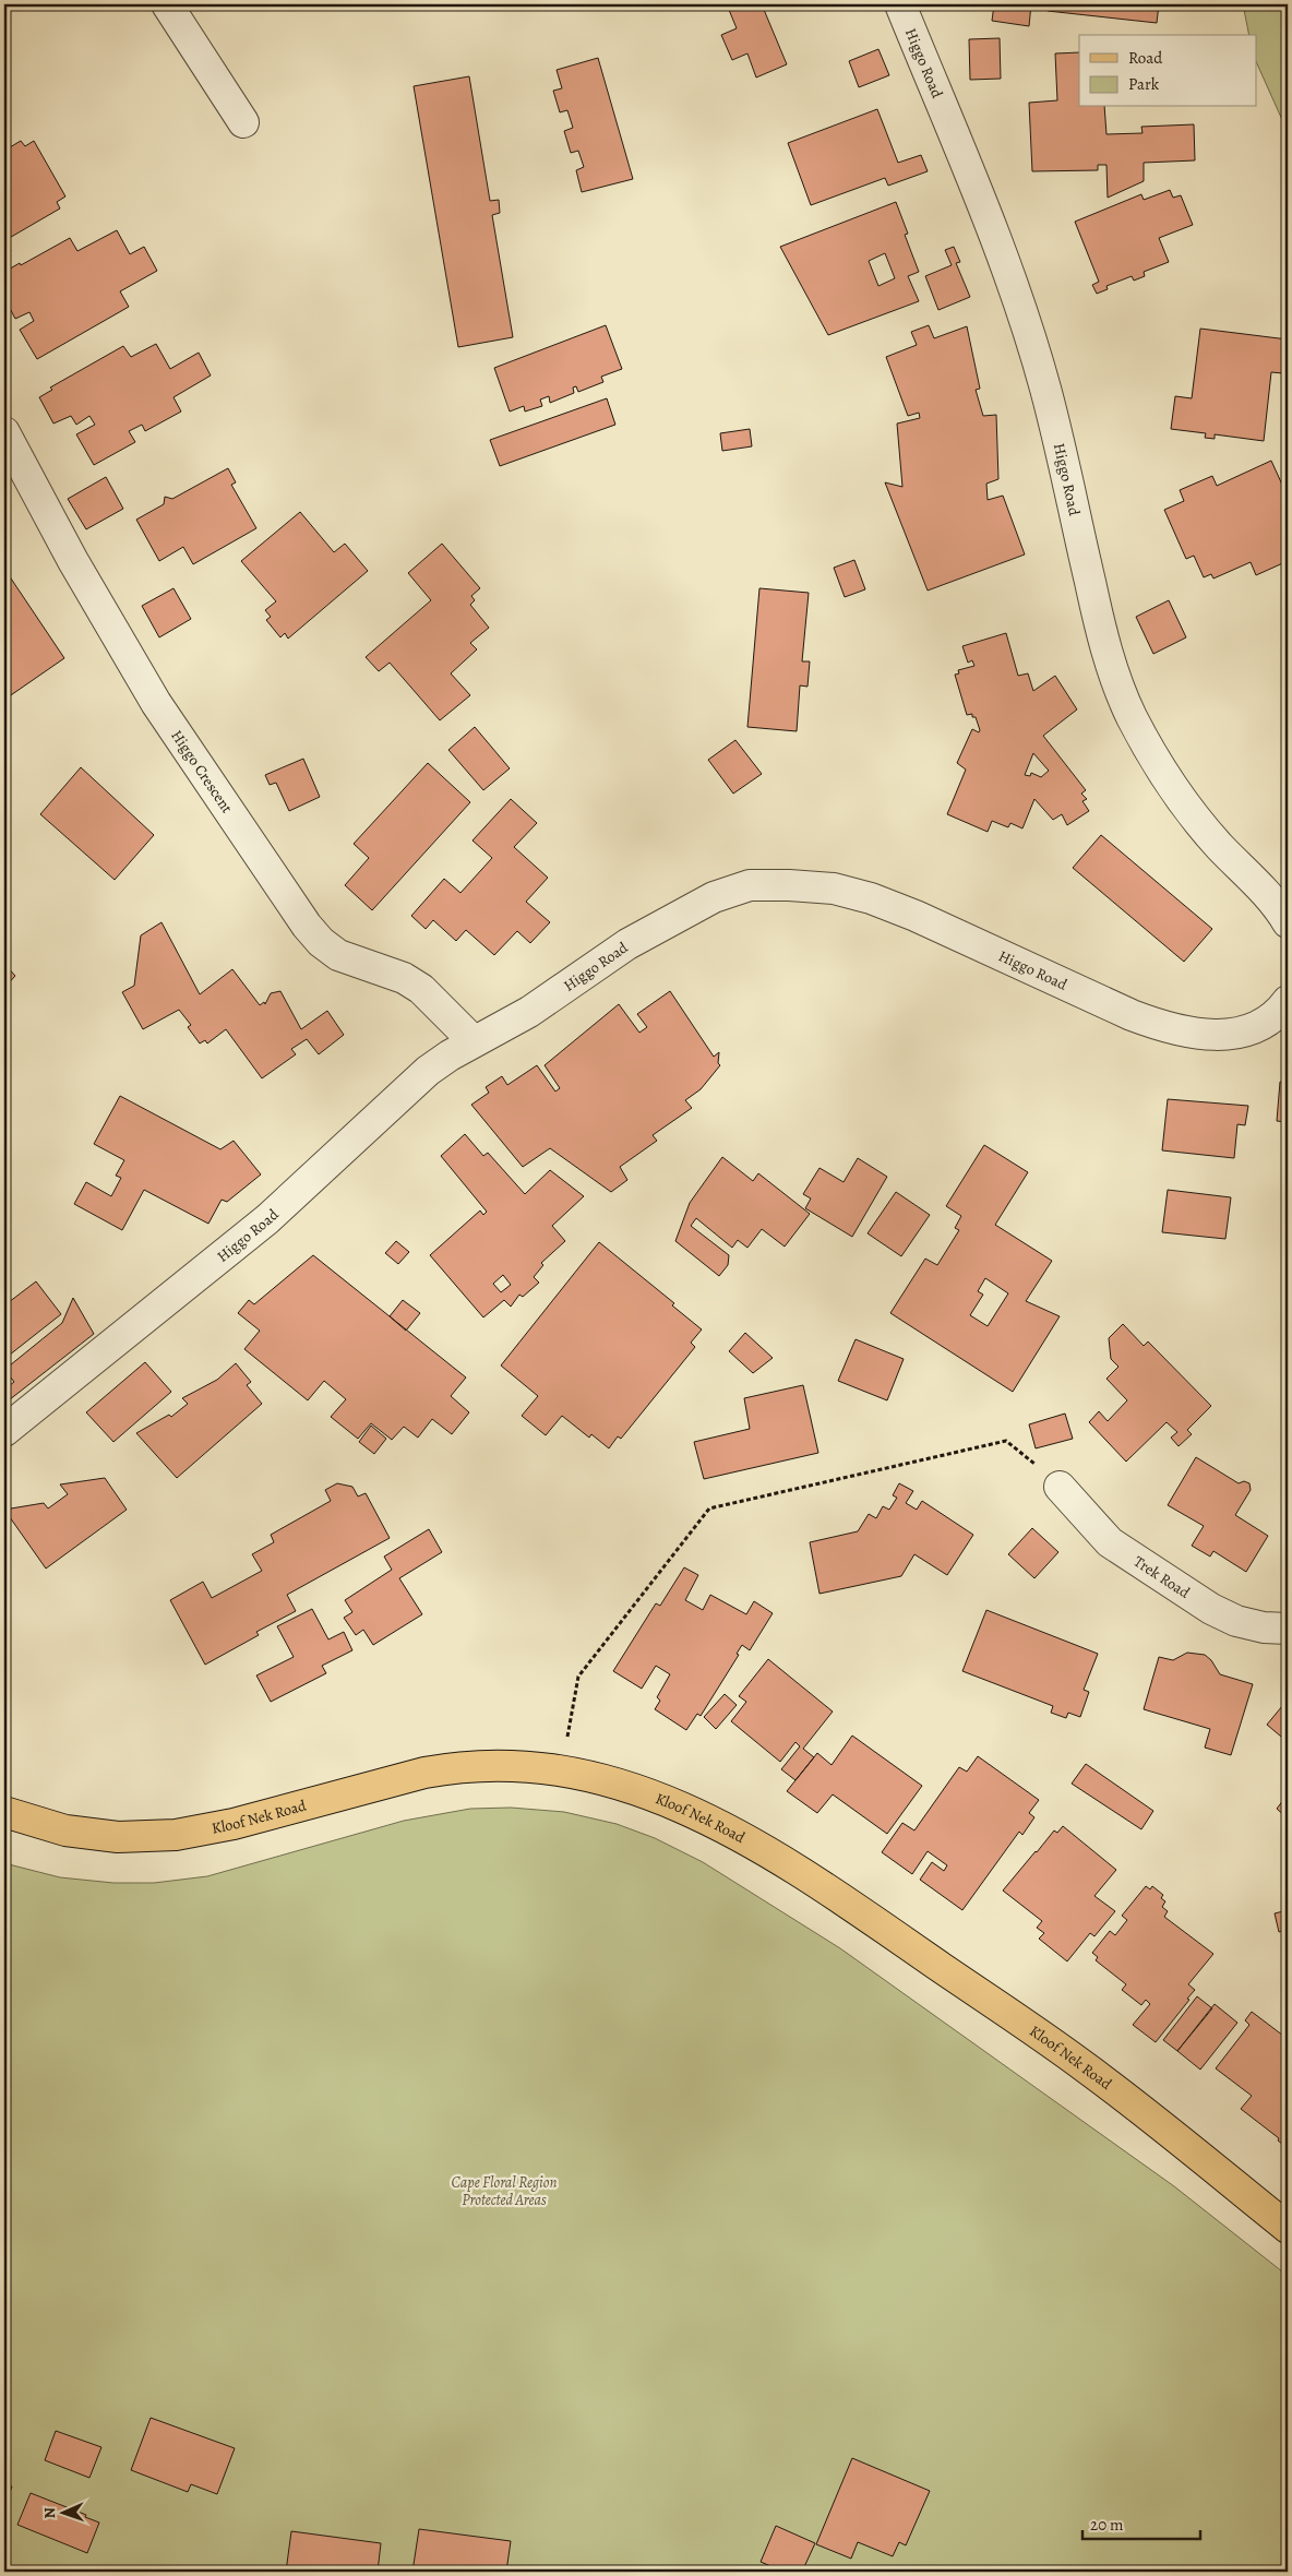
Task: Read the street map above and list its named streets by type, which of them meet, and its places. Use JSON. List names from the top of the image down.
{
  "streets": {
    "main road": ["Kloof Nek Road"],
    "street": ["Higgo Road", "Higgo Crescent", "Trek Road"]
  },
  "crossings": [
    ["Higgo Road", "Higgo Crescent"]
  ],
  "parks": ["Cape Floral Region Protected Areas"],
  "legend": ["Road", "Park"],
  "scale_bar": "20 m",
  "north": "left"
}
